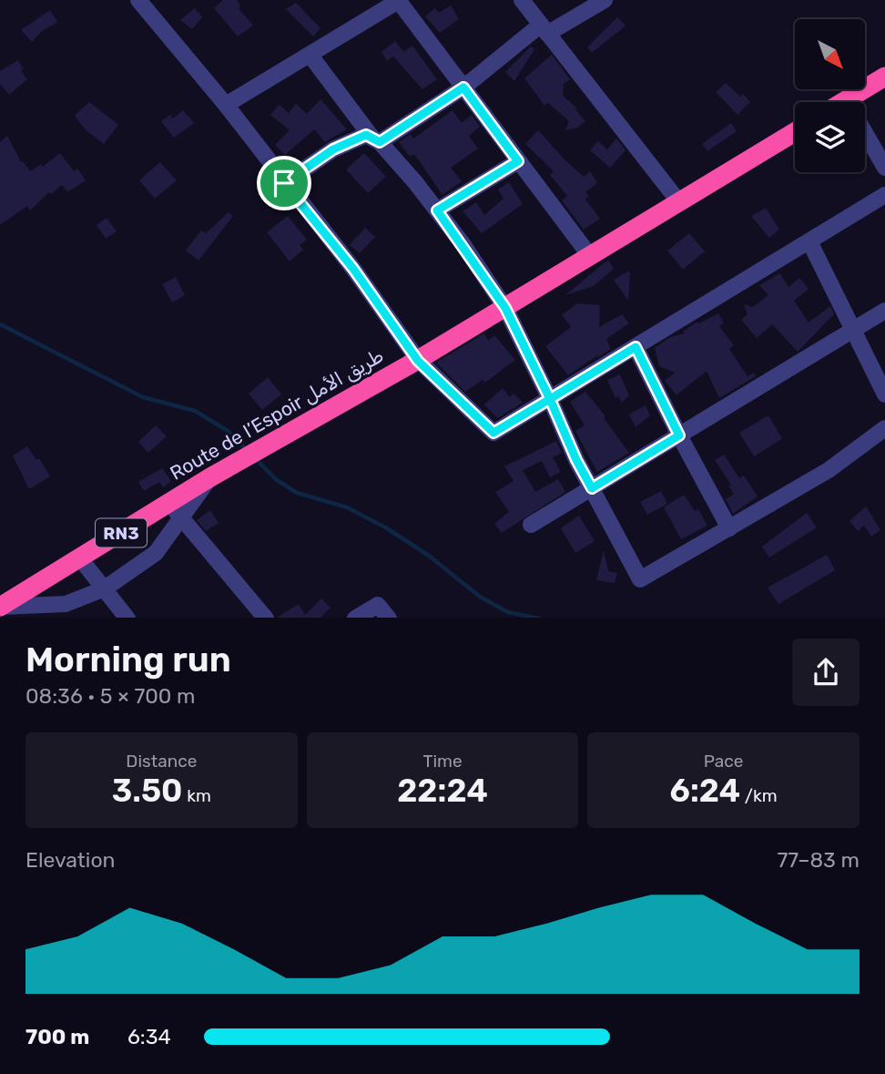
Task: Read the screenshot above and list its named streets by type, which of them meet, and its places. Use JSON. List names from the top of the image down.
{
  "streets": {
    "highway": ["Route de l’Espoir طريق الأمل", "RN3"]
  },
  "north": "bottom right",
  "page": {
    "heading": ["Morning run", "08:36 · 5 × 700 m"],
    "stats": [
      ["Distance", "3.50 km"],
      ["Time", "22:24"],
      ["Pace", "6:24 /km"]
    ],
    "chart": ["Elevation", "77–83 m"],
    "list": [
      {
        "name": "700 m",
        "note": "6:34"
      }
    ]
  }
}
